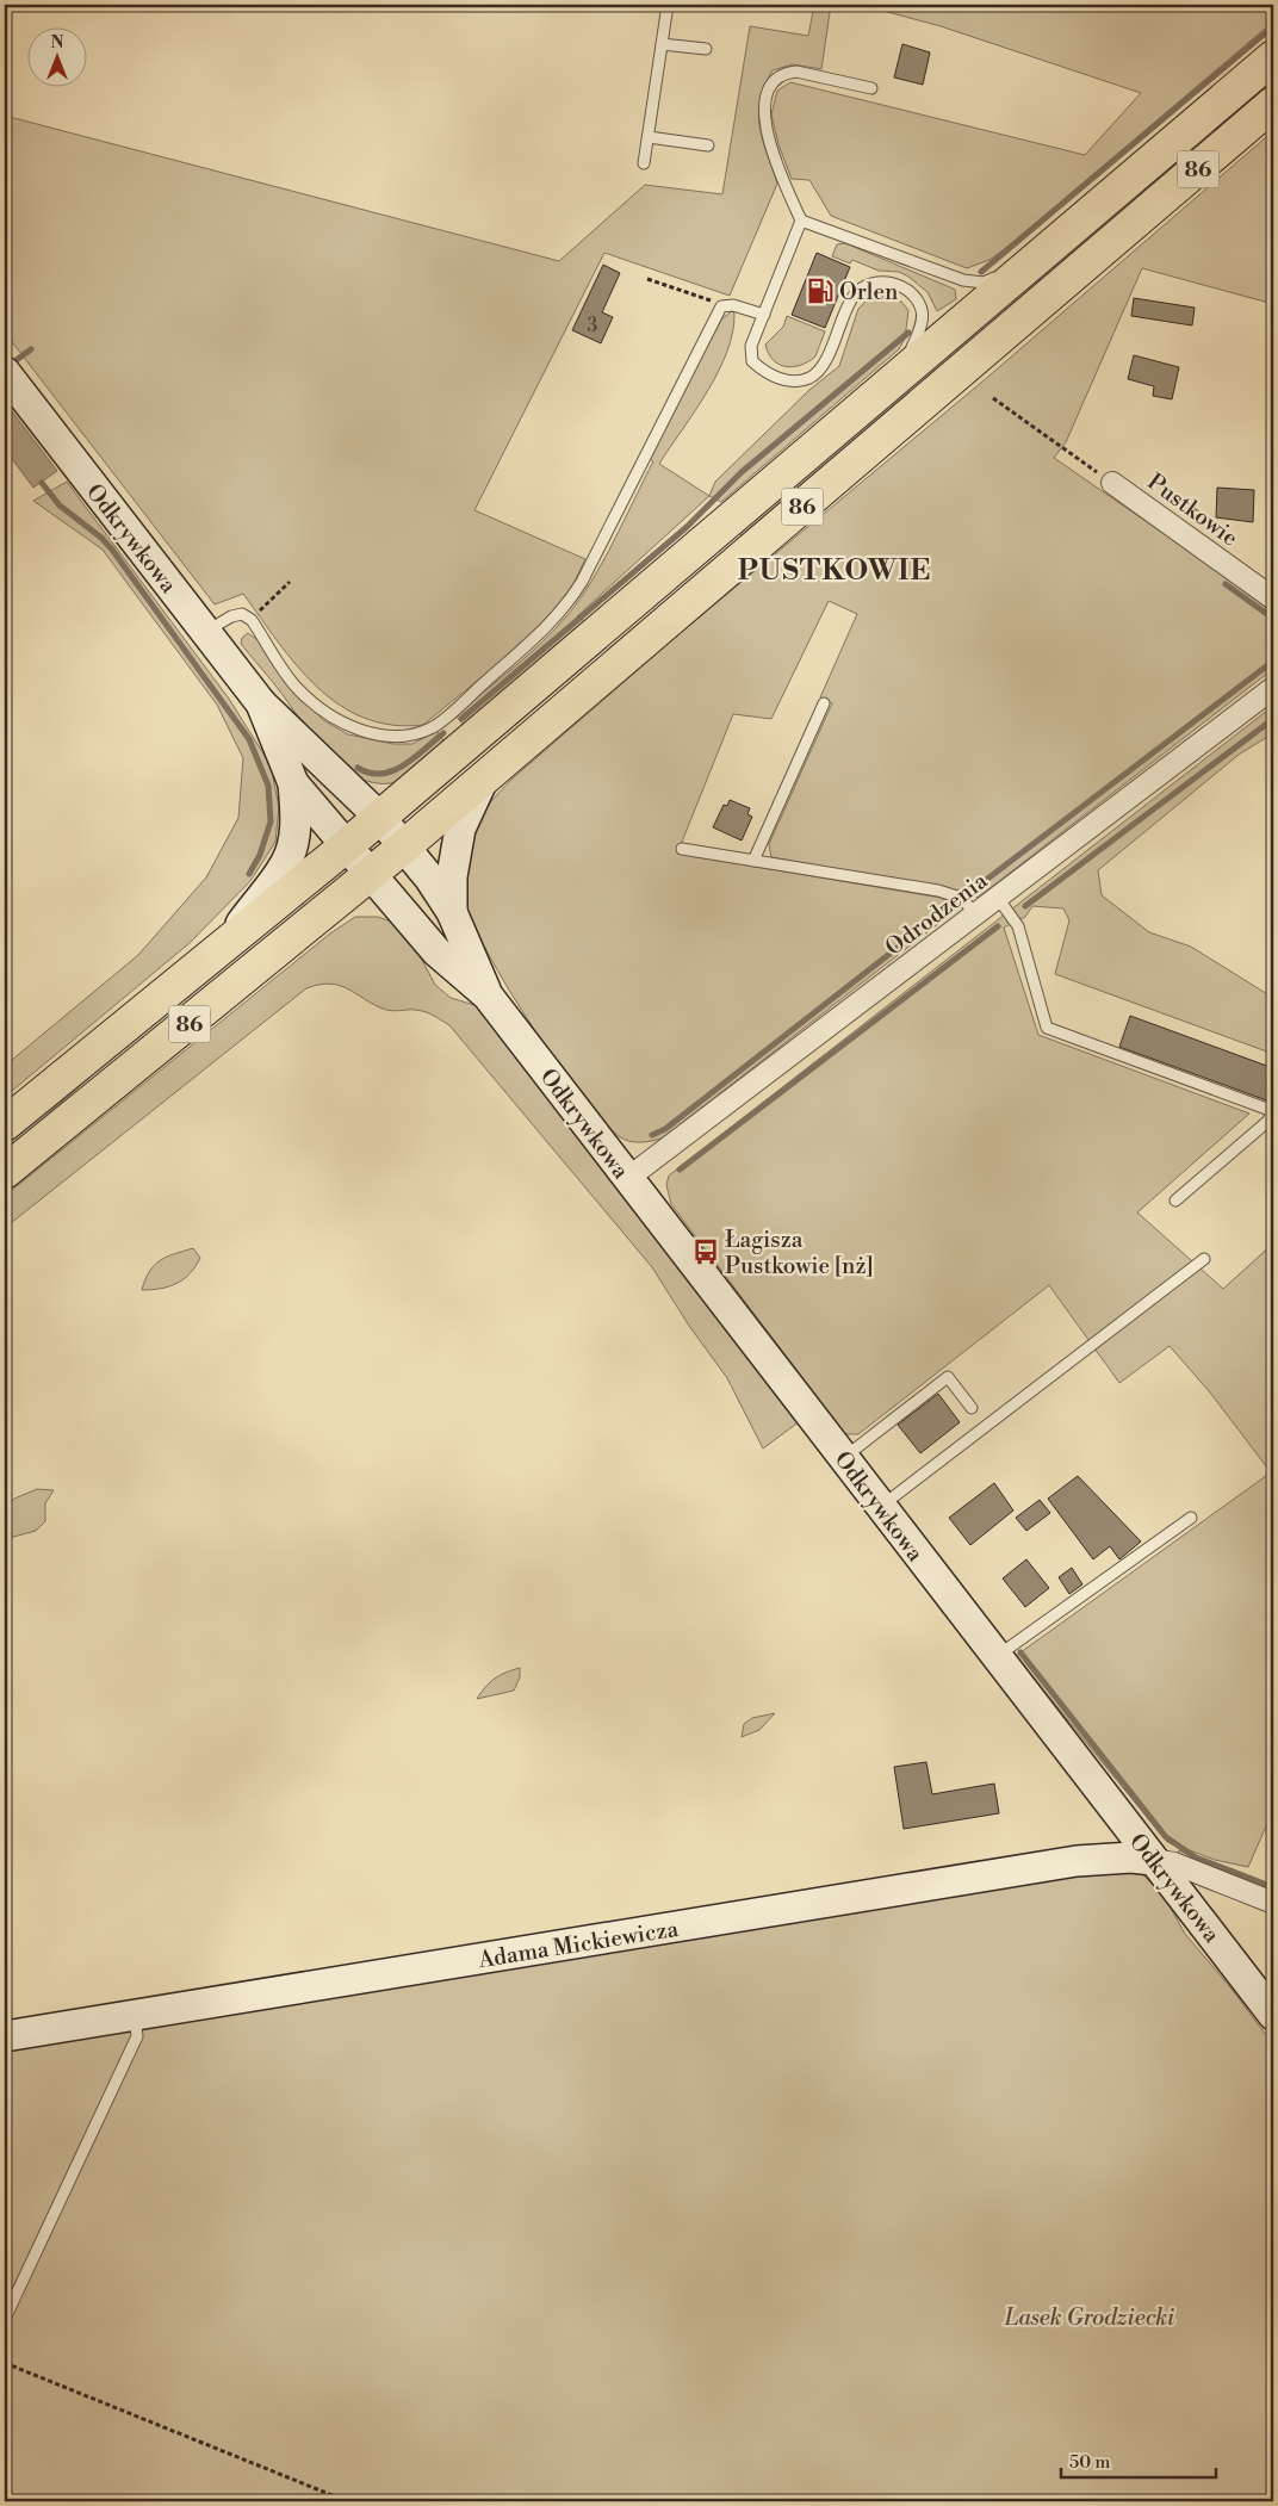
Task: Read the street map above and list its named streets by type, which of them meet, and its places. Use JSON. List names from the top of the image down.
{
  "streets": {
    "main road": ["86"],
    "street": [
      "Pustkowie",
      "Odkrywkowa",
      "Odrodzenia",
      "Adama Mickiewicza"
    ]
  },
  "crossings": [
    ["86", "Odkrywkowa"],
    ["Odkrywkowa", "Odrodzenia"],
    ["Odkrywkowa", "Adama Mickiewicza"]
  ],
  "districts": ["PUSTKOWIE"],
  "parks": ["Lasek Grodziecki"],
  "places": {
    "fuel station": ["Orlen"],
    "bus stop": ["Łagisza Pustkowie [nż]"]
  },
  "house_numbers": ["3"],
  "scale_bar": "50 m",
  "north": "top"
}
